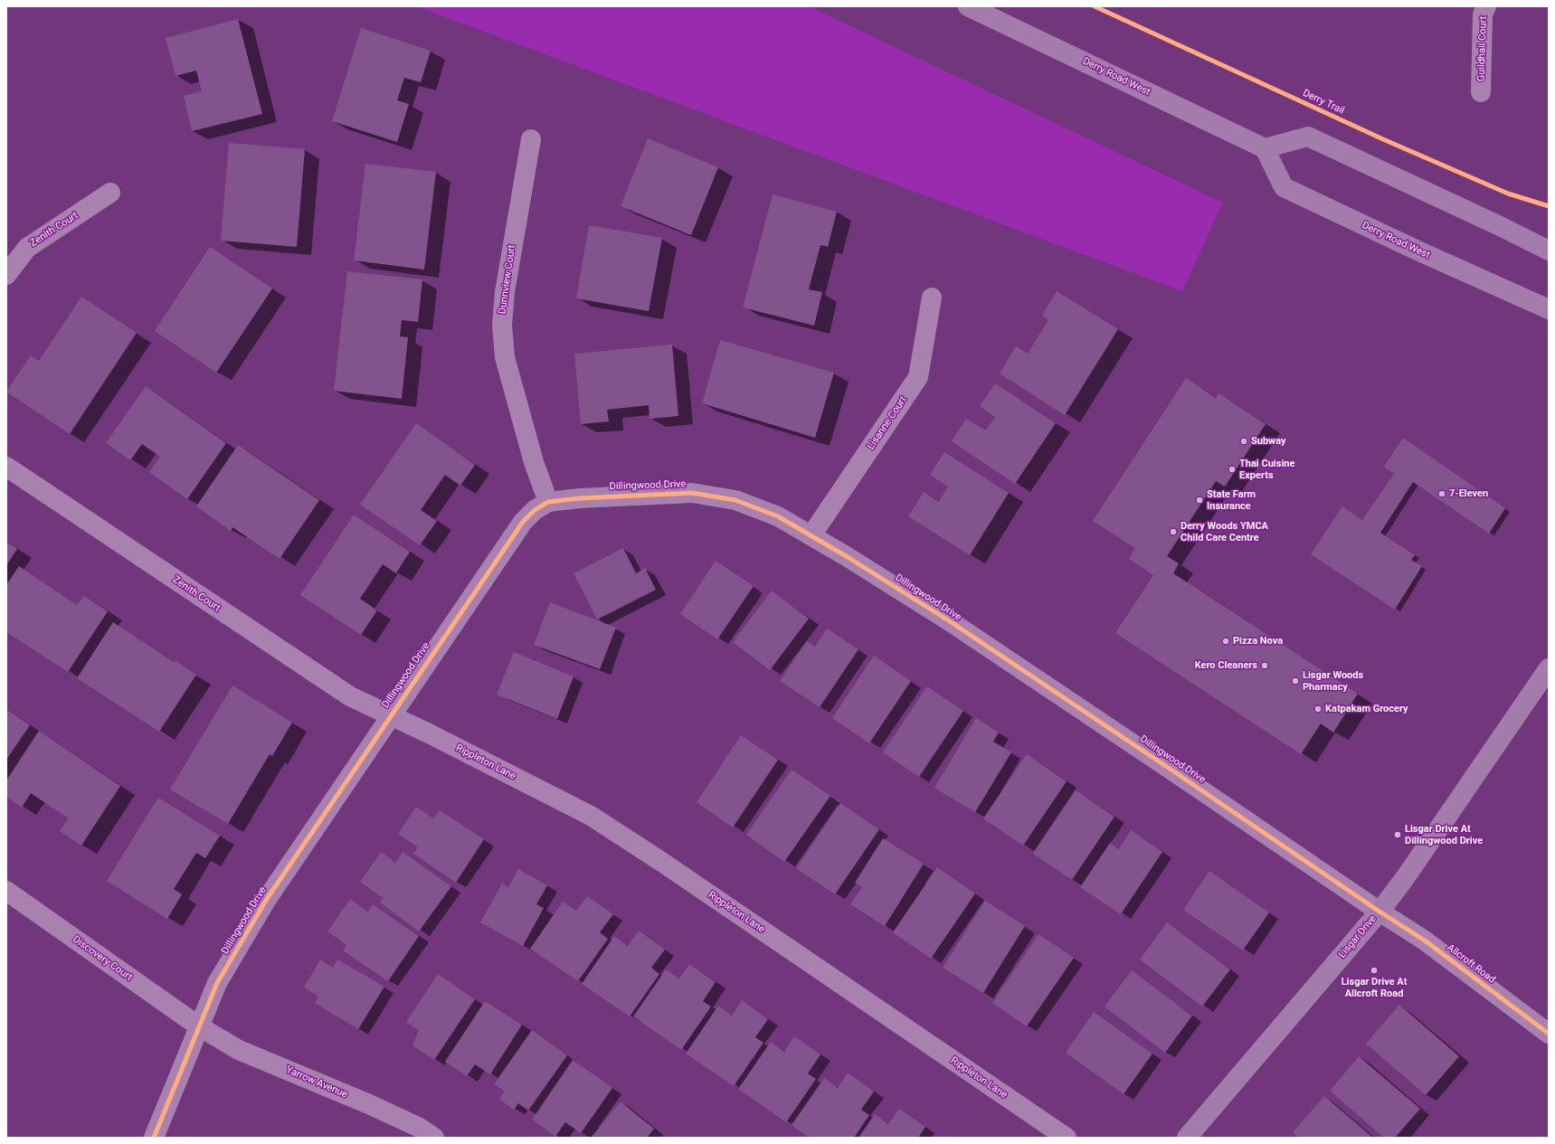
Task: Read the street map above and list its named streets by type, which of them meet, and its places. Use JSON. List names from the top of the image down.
{
  "streets": {
    "main road": ["Derry Road West", "Lisgar Drive"],
    "street": [
      "Guildhall Court",
      "Zenith Court",
      "Dunnview Court",
      "Lisanne Court",
      "Dillingwood Drive",
      "Rippleton Lane",
      "Discovery Court",
      "Allcroft Road",
      "Yarrow Avenue"
    ],
    "cycle path": ["Derry Trail"]
  },
  "crossings": [
    ["Zenith Court", "Dillingwood Drive"],
    ["Zenith Court", "Rippleton Lane"],
    ["Dunnview Court", "Dillingwood Drive"],
    ["Lisanne Court", "Dillingwood Drive"],
    ["Dillingwood Drive", "Rippleton Lane"],
    ["Dillingwood Drive", "Lisgar Drive"],
    ["Dillingwood Drive", "Discovery Court"],
    ["Dillingwood Drive", "Allcroft Road"],
    ["Dillingwood Drive", "Yarrow Avenue"],
    ["Lisgar Drive", "Allcroft Road"],
    ["Discovery Court", "Yarrow Avenue"]
  ],
  "places": [
    "Subway",
    "Thai Cuisine Experts",
    "7-Eleven",
    "State Farm Insurance",
    "Derry Woods YMCA Child Care Centre",
    "Pizza Nova",
    "Kero Cleaners",
    "Lisgar Woods Pharmacy",
    "Katpakam Grocery",
    "Lisgar Drive At Dillingwood Drive",
    "Lisgar Drive At Allcroft Road"
  ]
}
